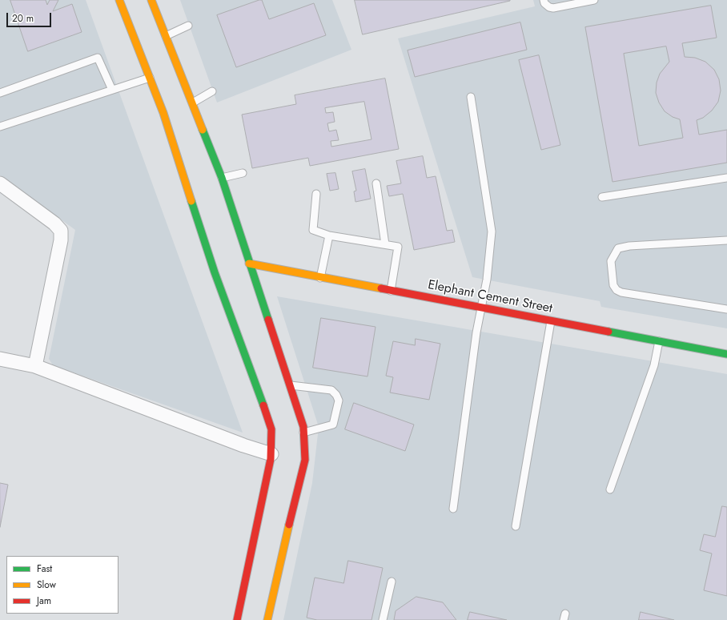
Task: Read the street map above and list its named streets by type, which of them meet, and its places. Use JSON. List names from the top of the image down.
{
  "streets": {
    "street": ["Elephant Cement Street"]
  },
  "legend": ["Fast", "Slow", "Jam"],
  "scale_bar": "20 m"
}
